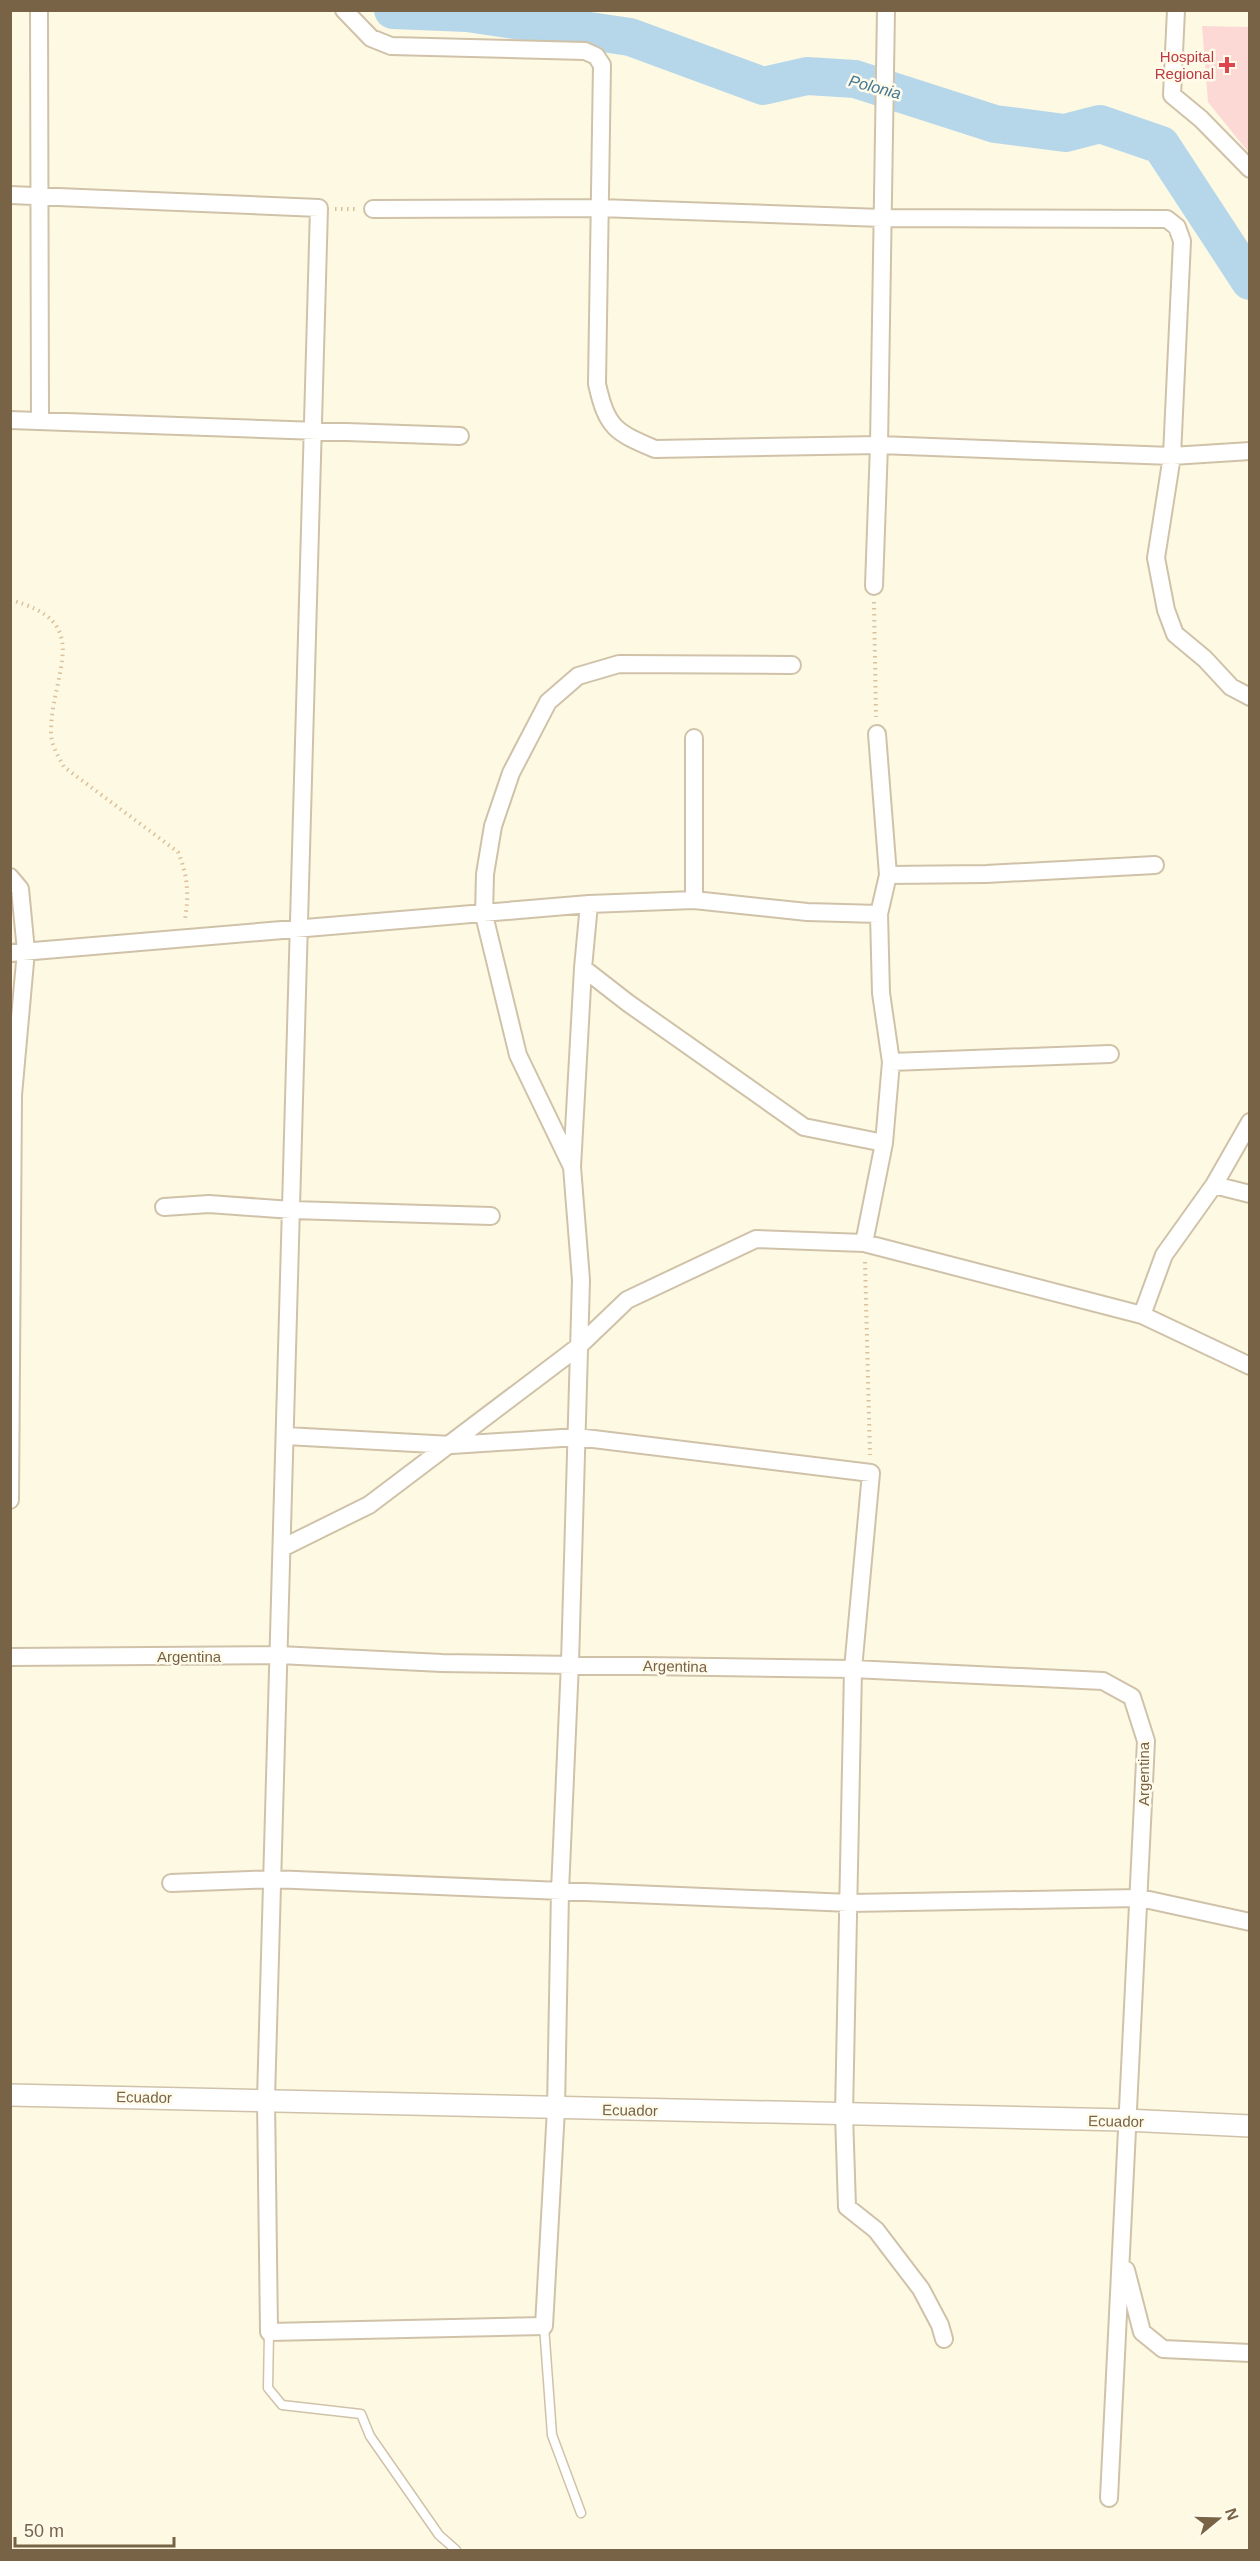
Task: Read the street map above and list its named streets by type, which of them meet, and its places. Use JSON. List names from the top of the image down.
{
  "streets": {
    "street": ["Argentina", "Ecuador"]
  },
  "crossings": [
    ["Argentina", "Ecuador"]
  ],
  "water": ["Polonia"],
  "places": {
    "health": ["Hospital Regional"]
  },
  "scale_bar": "50 m",
  "north": "right"
}
